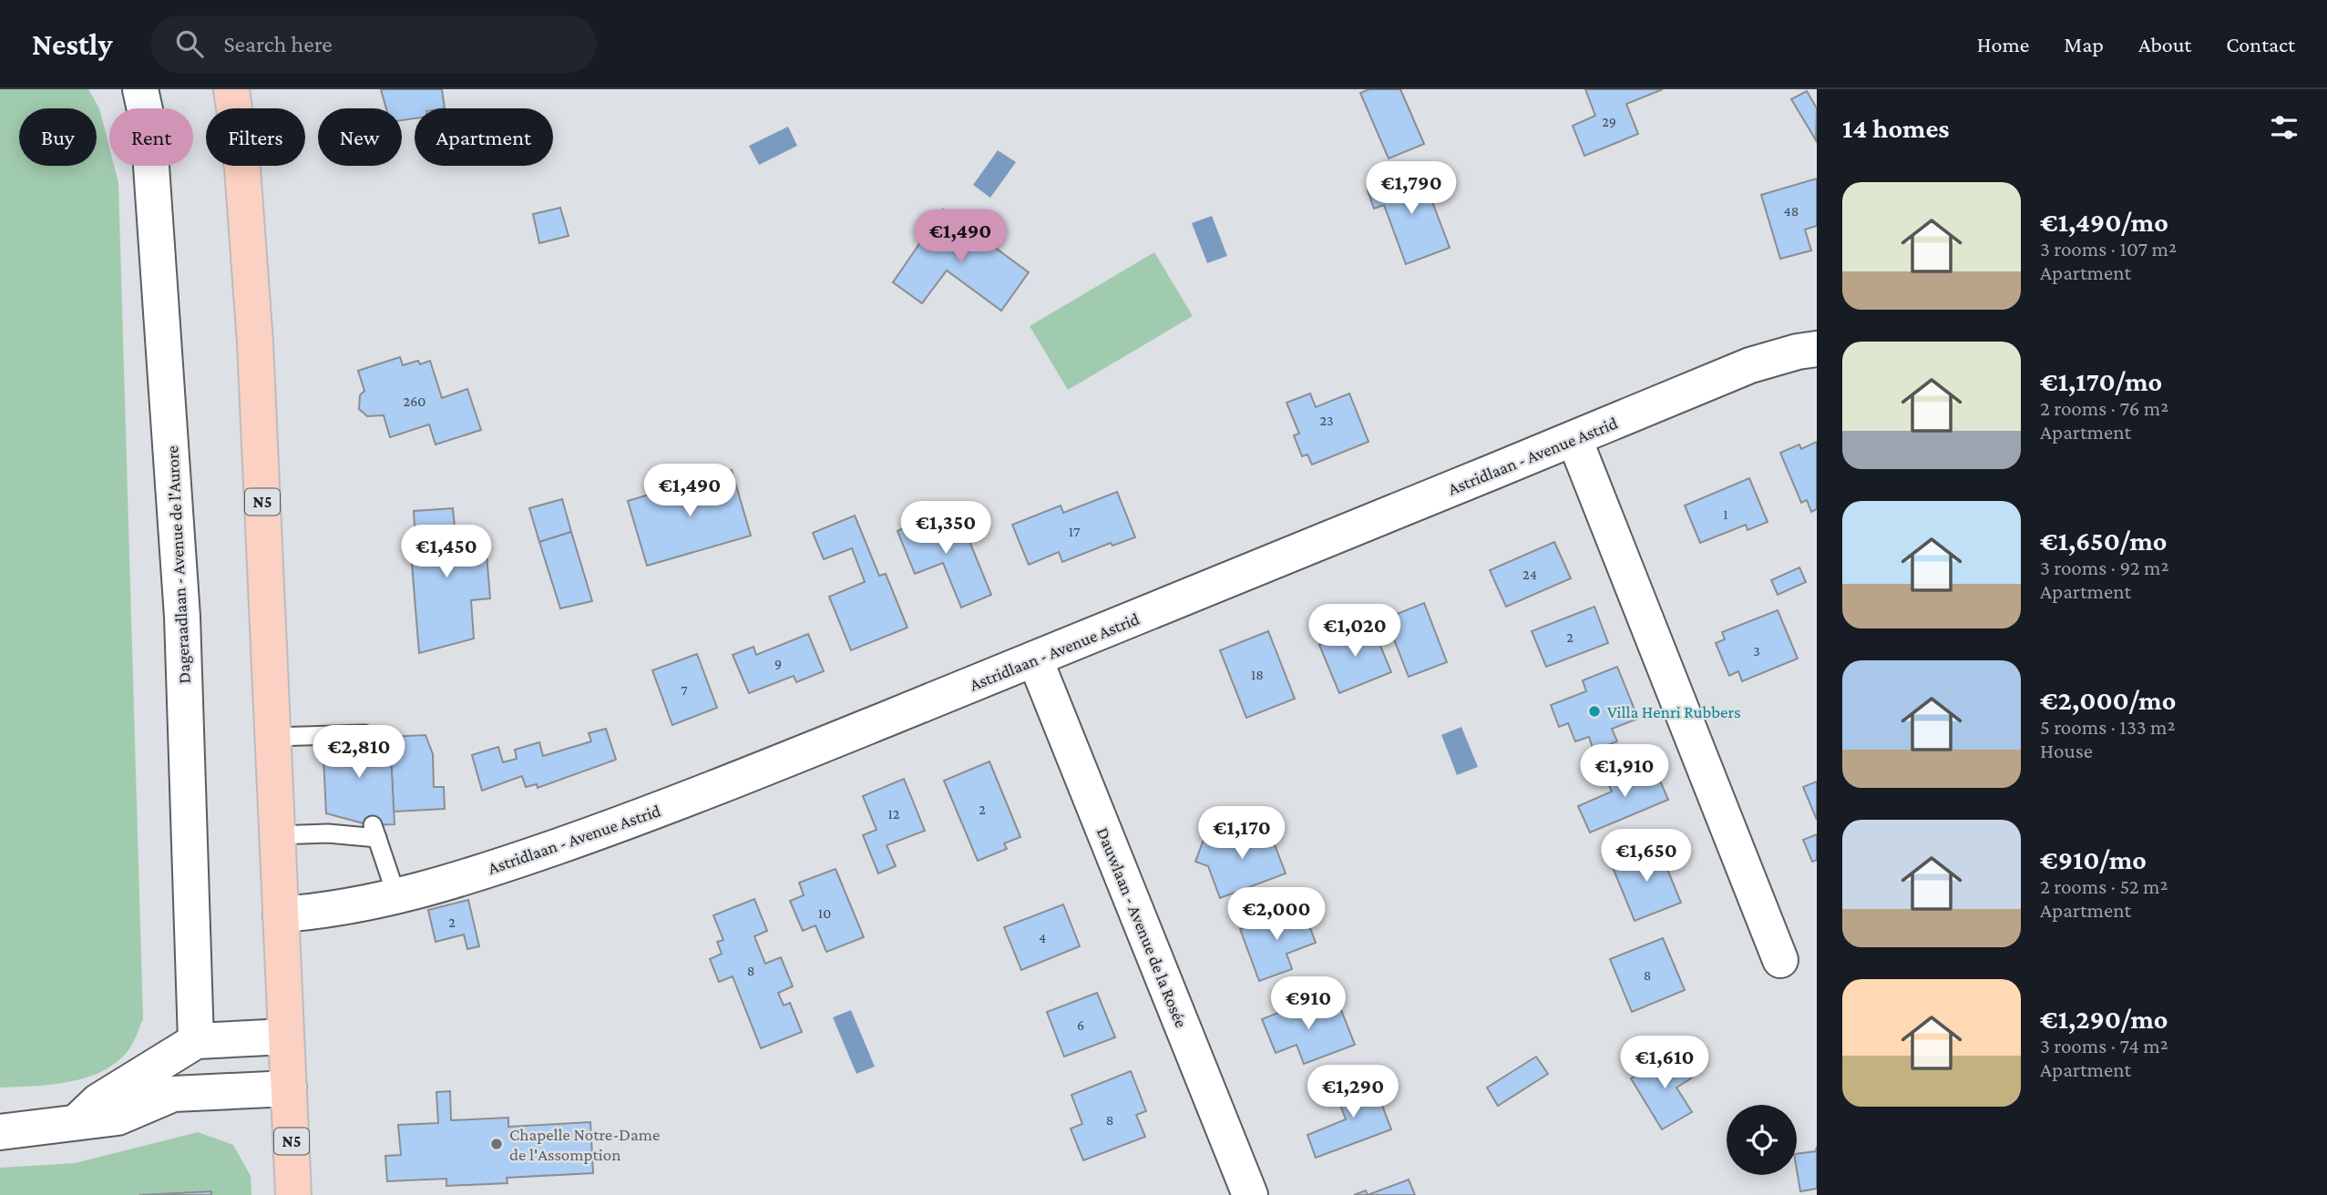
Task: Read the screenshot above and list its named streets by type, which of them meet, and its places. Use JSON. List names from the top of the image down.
{
  "streets": {
    "main road": ["N5"],
    "street": ["Astridlaan - Avenue Astrid", "Dageraadlaan - Avenue de l'Aurore", "Dauwlaan - Avenue de la Rosée"]
  },
  "crossings": [
    ["Astridlaan - Avenue Astrid", "N5"],
    ["Astridlaan - Avenue Astrid", "Dauwlaan - Avenue de la Rosée"]
  ],
  "places": ["Villa Henri Rubbers", "Chapelle Notre-Dame de l'Assomption"],
  "house_numbers": [
    "29",
    "48",
    "260",
    "23",
    "1",
    "17",
    "24",
    "2",
    "3",
    "9",
    "18",
    "7",
    "2",
    "12",
    "10",
    "2",
    "4",
    "8",
    "8",
    "6",
    "8"
  ],
  "page": {
    "header": "Nestly",
    "search": "Search here",
    "nav": [
      "Home",
      "Map",
      "About",
      "Contact"
    ],
    "heading": "14 homes",
    "chip": [
      "Buy",
      "Rent",
      "Filters",
      "New",
      "Apartment"
    ],
    "price": [
      "€1,790",
      "€1,490",
      "€1,490",
      "€1,350",
      "€1,450",
      "€1,020",
      "€2,810",
      "€1,910",
      "€1,170",
      "€1,650",
      "€2,000",
      "€910",
      "€1,610",
      "€1,290"
    ],
    "list": [
      {
        "name": "€1,490/mo",
        "note": "3 rooms · 107 m² · Apartment"
      },
      {
        "name": "€1,170/mo",
        "note": "2 rooms · 76 m² · Apartment"
      },
      {
        "name": "€1,650/mo",
        "note": "3 rooms · 92 m² · Apartment"
      },
      {
        "name": "€2,000/mo",
        "note": "5 rooms · 133 m² · House"
      },
      {
        "name": "€910/mo",
        "note": "2 rooms · 52 m² · Apartment"
      },
      {
        "name": "€1,290/mo",
        "note": "3 rooms · 74 m² · Apartment"
      }
    ]
  }
}
